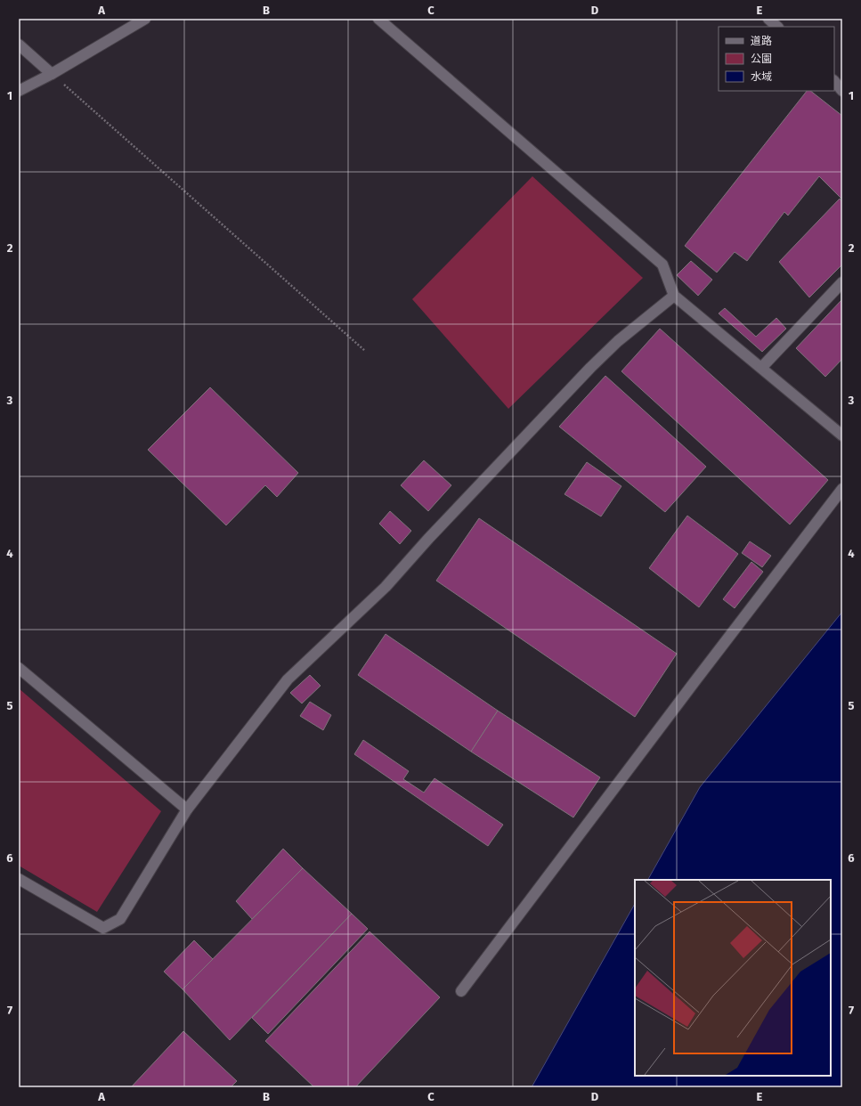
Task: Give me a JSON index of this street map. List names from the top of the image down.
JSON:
{
  "legend": ["道路", "公園", "水域"],
  "grid": {
    "columns": [
      "A",
      "B",
      "C",
      "D",
      "E"
    ],
    "rows": [
      "1",
      "2",
      "3",
      "4",
      "5",
      "6",
      "7"
    ]
  }
}
